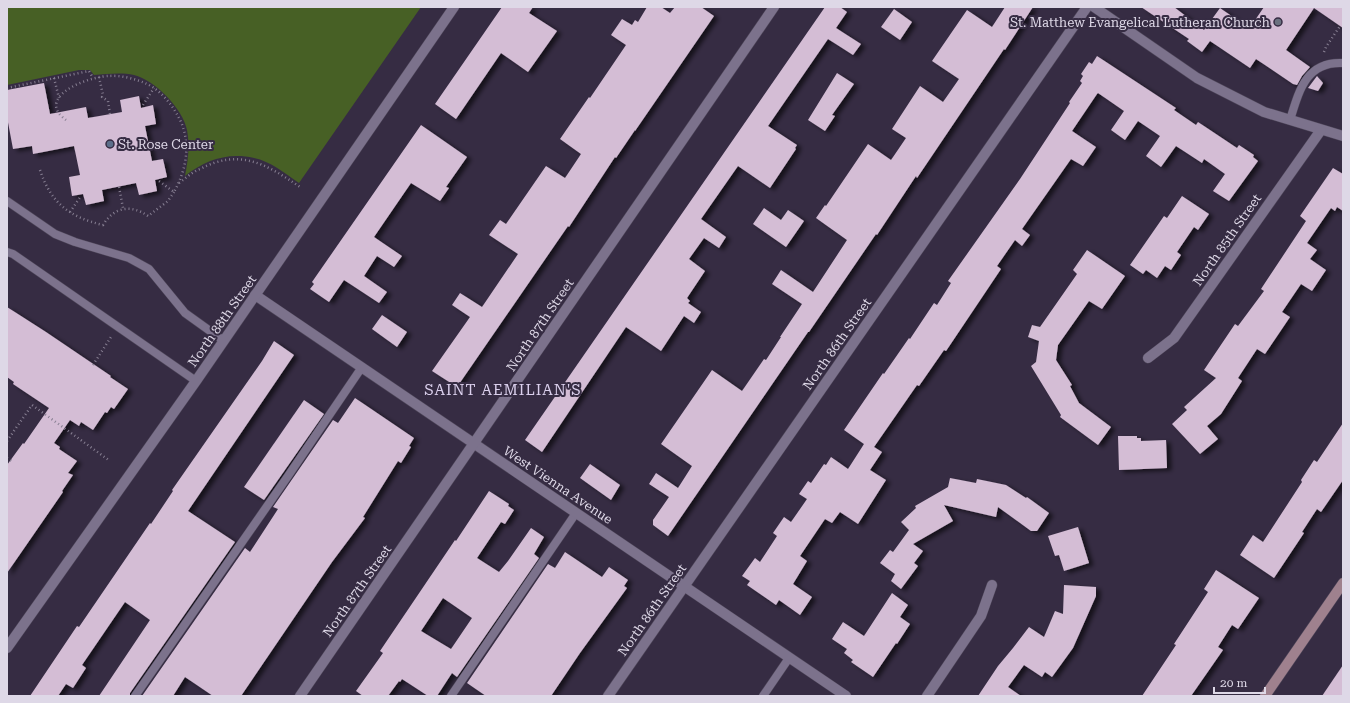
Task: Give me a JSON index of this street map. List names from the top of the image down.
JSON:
{
  "streets": {
    "street": [
      "North 85th Street",
      "North 88th Street",
      "North 87th Street",
      "North 86th Street",
      "West Vienna Avenue"
    ]
  },
  "crossings": [
    ["North 88th Street", "West Vienna Avenue"],
    ["North 87th Street", "West Vienna Avenue"],
    ["North 86th Street", "West Vienna Avenue"]
  ],
  "districts": ["SAINT AEMILIAN'S"],
  "places": ["St. Matthew Evangelical Lutheran Church", "St. Rose Center"],
  "scale_bar": "20 m"
}
